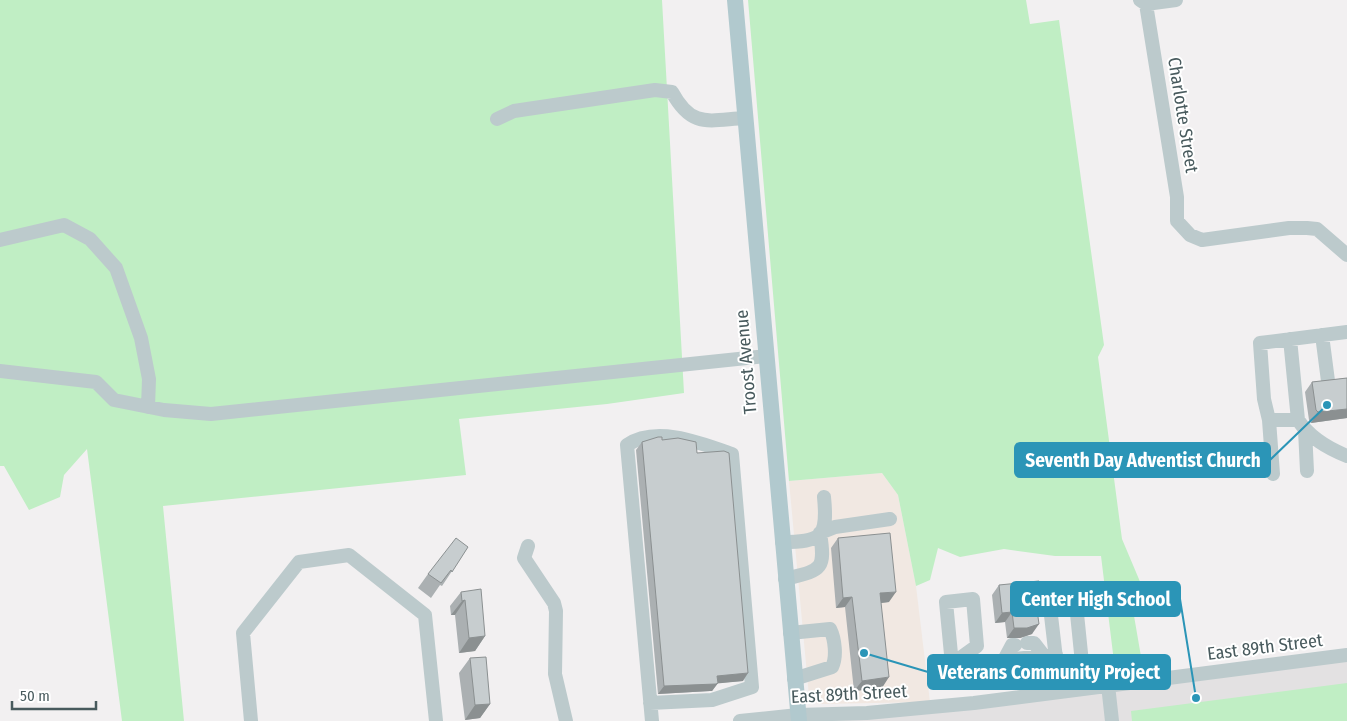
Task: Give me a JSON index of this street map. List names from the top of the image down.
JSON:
{
  "streets": {
    "main road": ["Troost Avenue"],
    "street": ["Charlotte Street", "East 89th Street"]
  },
  "crossings": [
    ["Troost Avenue", "East 89th Street"]
  ],
  "places": ["Seventh Day Adventist Church", "Veterans Community Project", "Center High School"],
  "scale_bar": "50 m"
}
